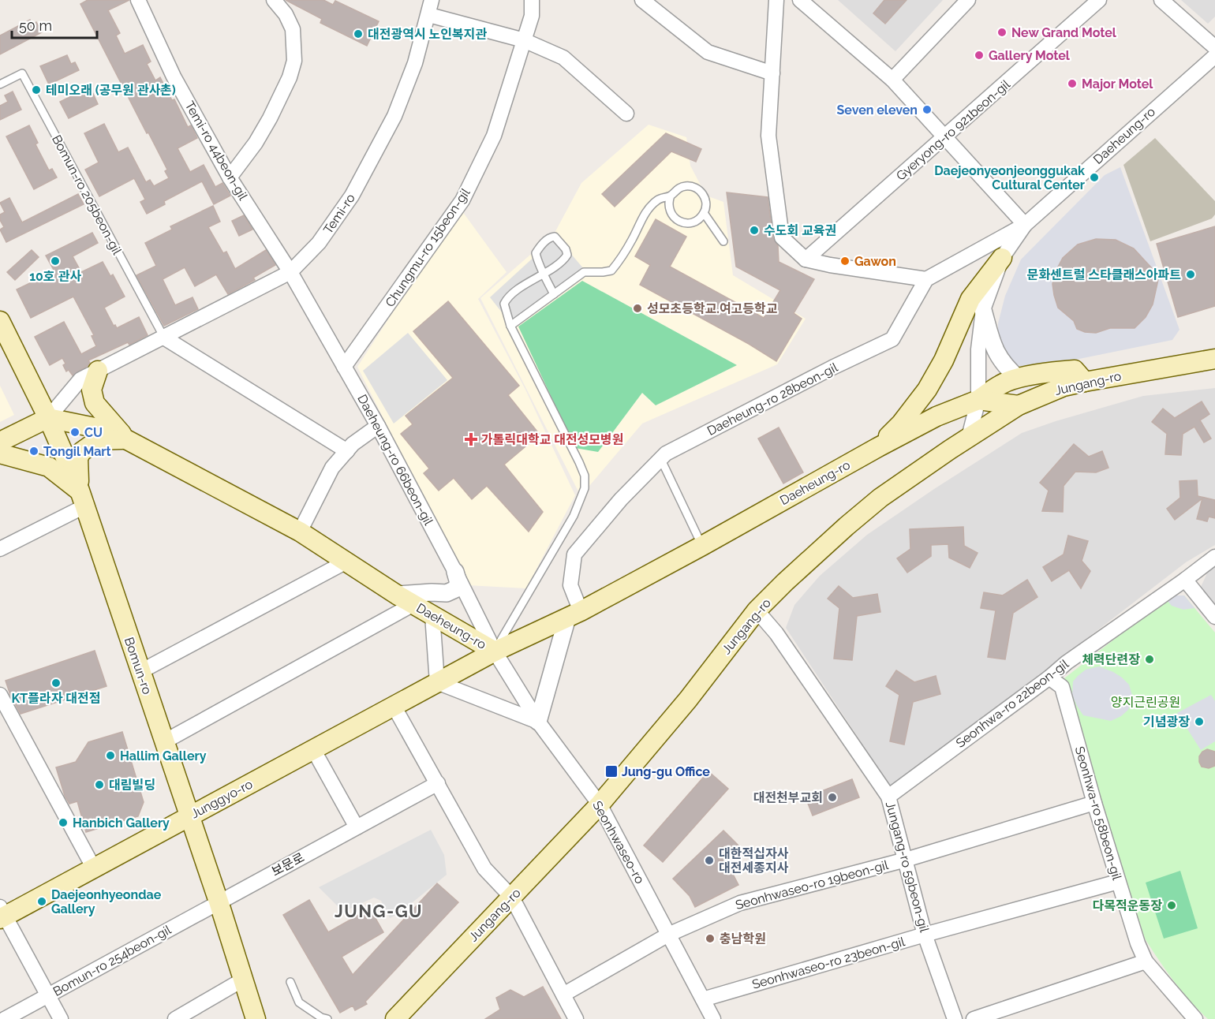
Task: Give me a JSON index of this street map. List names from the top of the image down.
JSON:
{
  "streets": {
    "main road": [
      "Daeheung-ro",
      "Jungang-ro",
      "Bomun-ro",
      "Junggyo-ro"
    ],
    "street": [
      "Gyeryong-ro 921beon-gil",
      "Temi-ro 44beon-gil",
      "Temi-ro",
      "Chungmu-ro 15beon-gil",
      "Daeheung-ro 28beon-gil",
      "Daeheung-ro 66beon-gil",
      "Seonhwa-ro 22beon-gil",
      "Seonhwa-ro 58beon-gil",
      "Seonhwaseo-ro",
      "보문로",
      "Jungang-ro 59beon-gil",
      "Seonhwaseo-ro 19beon-gil",
      "Bomun-ro 254beon-gil",
      "Seonhwaseo-ro 23beon-gil"
    ],
    "lane": ["Bomun-ro 205beon-gil"]
  },
  "crossings": [
    ["Daeheung-ro", "Temi-ro"],
    ["Daeheung-ro", "Jungang-ro"],
    ["Daeheung-ro", "Daeheung-ro 28beon-gil"],
    ["Daeheung-ro", "Daeheung-ro 66beon-gil"],
    ["Daeheung-ro", "Bomun-ro"],
    ["Daeheung-ro", "Junggyo-ro"],
    ["Daeheung-ro", "Seonhwaseo-ro"],
    ["Temi-ro 44beon-gil", "Temi-ro"],
    ["Temi-ro 44beon-gil", "Daeheung-ro 66beon-gil"],
    ["Bomun-ro 205beon-gil", "Temi-ro"],
    ["Temi-ro", "Daeheung-ro 66beon-gil"],
    ["Temi-ro", "Bomun-ro"],
    ["Chungmu-ro 15beon-gil", "Daeheung-ro 66beon-gil"],
    ["Jungang-ro", "Seonhwaseo-ro"],
    ["Jungang-ro", "Jungang-ro 59beon-gil"],
    ["Daeheung-ro 66beon-gil", "Junggyo-ro"],
    ["Daeheung-ro 66beon-gil", "Seonhwaseo-ro"],
    ["Bomun-ro", "Junggyo-ro"],
    ["Bomun-ro", "보문로"],
    ["Bomun-ro", "Bomun-ro 254beon-gil"],
    ["Seonhwa-ro 22beon-gil", "Seonhwa-ro 58beon-gil"],
    ["Seonhwa-ro 22beon-gil", "Jungang-ro 59beon-gil"],
    ["Junggyo-ro", "Seonhwaseo-ro"],
    ["Seonhwa-ro 58beon-gil", "Seonhwaseo-ro 19beon-gil"],
    ["Seonhwa-ro 58beon-gil", "Seonhwaseo-ro 23beon-gil"],
    ["Seonhwaseo-ro", "Seonhwaseo-ro 19beon-gil"],
    ["Seonhwaseo-ro", "Seonhwaseo-ro 23beon-gil"],
    ["보문로", "Bomun-ro 254beon-gil"],
    ["Jungang-ro 59beon-gil", "Seonhwaseo-ro 19beon-gil"],
    ["Jungang-ro 59beon-gil", "Seonhwaseo-ro 23beon-gil"]
  ],
  "districts": ["JUNG-GU"],
  "parks": ["양지근린공원"],
  "places": {
    "other": [
      "New Grand Motel",
      "대전광역시 노인복지관",
      "Gallery Motel",
      "Major Motel",
      "테미오래 (공무원 관사촌)",
      "Seven eleven",
      "Daejeonyeonjeonggukak Cultural Center",
      "수도회 교육권",
      "10호 관사",
      "Gawon",
      "문화센트럴 스타클래스아파트",
      "성모초등학교.여고등학교",
      "CU",
      "Tongil Mart",
      "체력단련장",
      "KT플라자 대전점",
      "기념광장",
      "Hallim Gallery",
      "대림빌딩",
      "대전천부교회",
      "Hanbich Gallery",
      "대한적십자사 대전세종지사",
      "Daejeonhyeondae Gallery",
      "다목적운동장",
      "충남학원"
    ],
    "health": ["가톨릭대학교 대전성모병원"],
    "transit": ["Jung-gu Office"]
  },
  "scale_bar": "50 m"
}
